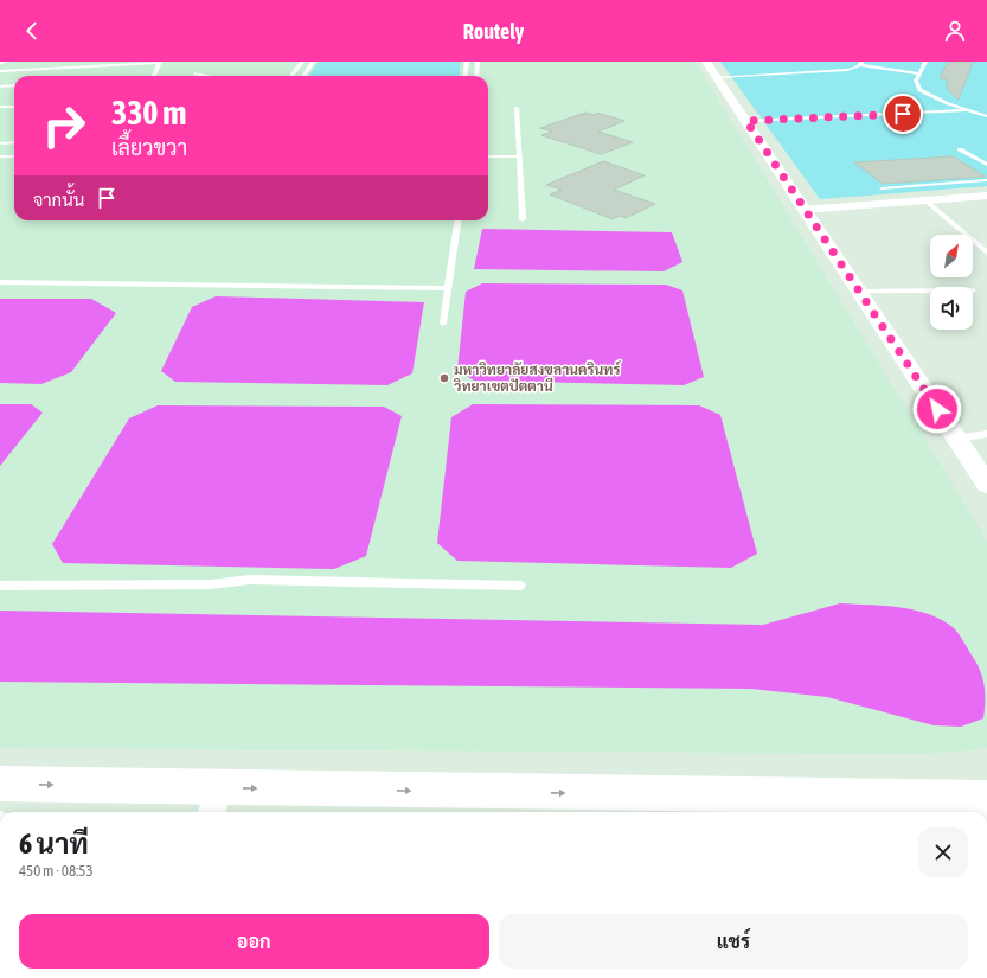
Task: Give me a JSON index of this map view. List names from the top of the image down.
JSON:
{
  "places": ["มหาวิทยาลัยสงขลานครินทร์ วิทยาเขตปัตตานี"],
  "north": "top right",
  "page": {
    "header": "Routely",
    "turn": ["330 m", "เลี้ยวขวา"],
    "then": "จากนั้น",
    "heading": ["6 นาที", "450 m · 08:53"],
    "buttons": ["ออก", "แชร์"]
  }
}
